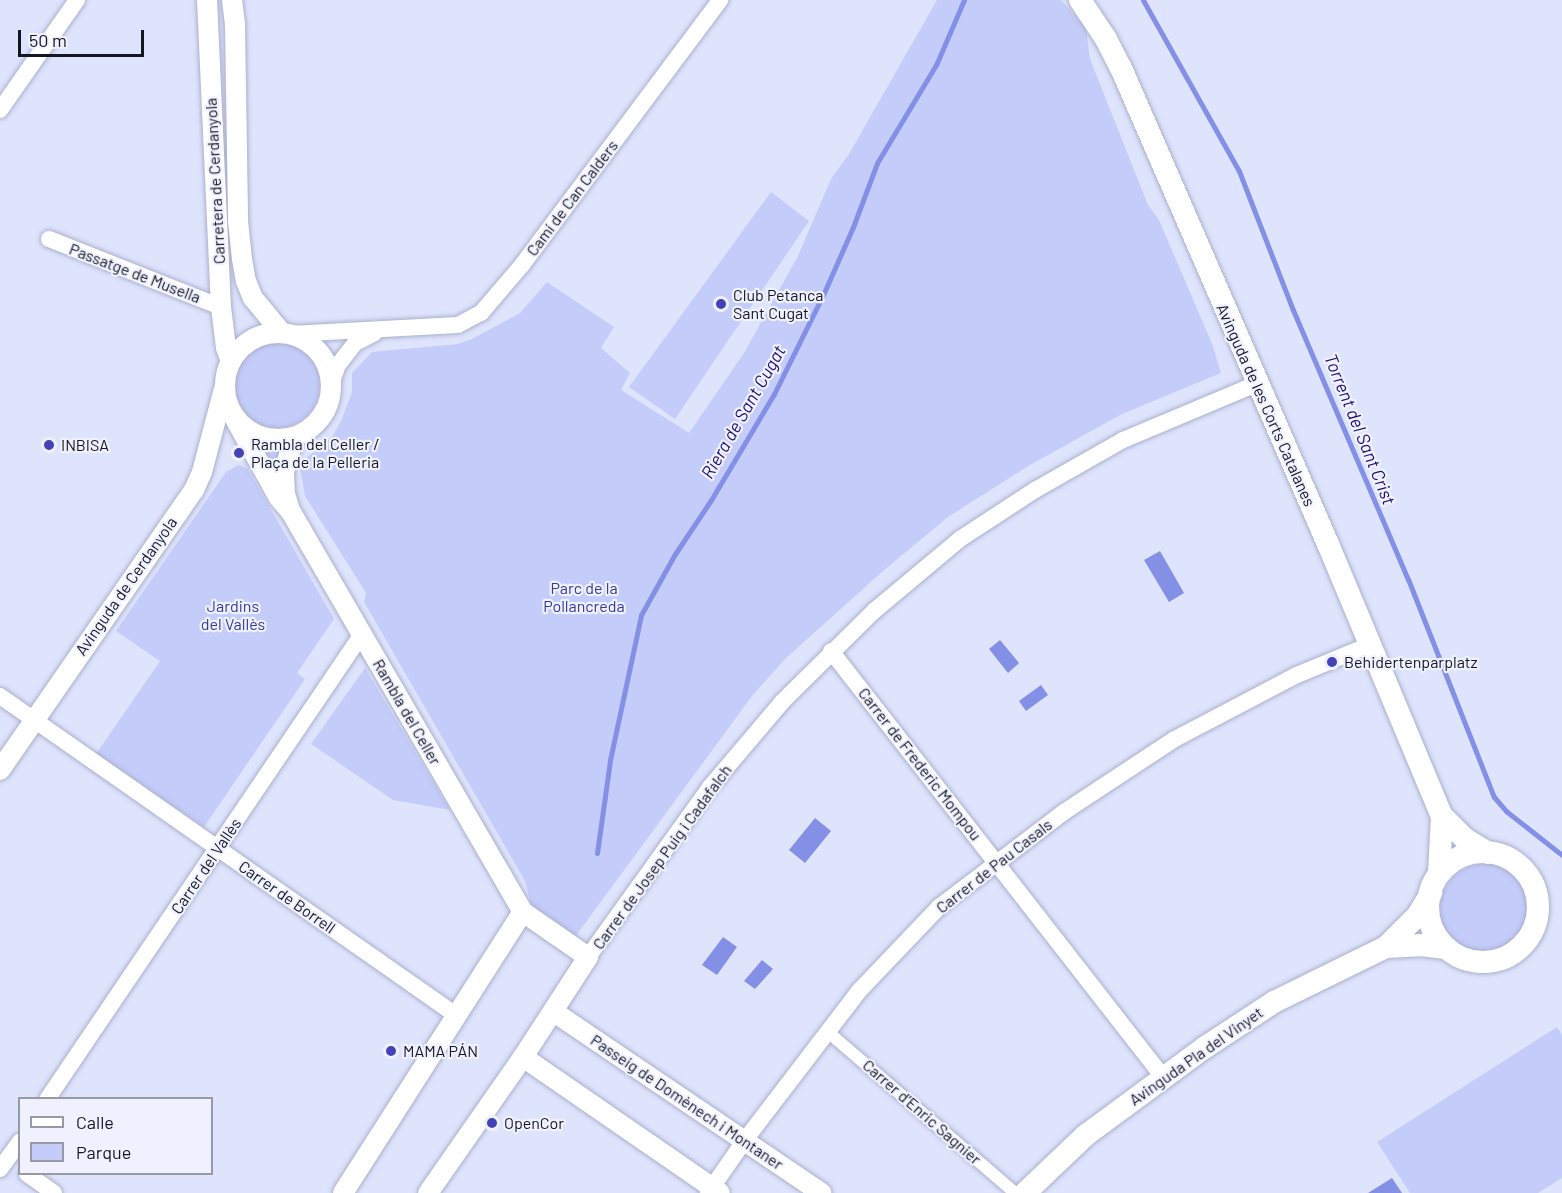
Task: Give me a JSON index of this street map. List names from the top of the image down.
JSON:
{
  "streets": {
    "main road": ["Avinguda de les Corts Catalanes", "Avinguda Pla del Vinyet"],
    "street": [
      "Carretera de Cerdanyola",
      "Camí de Can Calders",
      "Passatge de Musella",
      "Avinguda de Cerdanyola",
      "Rambla del Celler",
      "Carrer de Frederic Mompou",
      "Carrer de Josep Puig i Cadafalch",
      "Carrer del Vallès",
      "Carrer de Pau Casals",
      "Carrer de Borrell",
      "Passeig de Domènech i Montaner",
      "Carrer d'Enric Sagnier"
    ]
  },
  "crossings": [
    ["Carretera de Cerdanyola", "Camí de Can Calders"],
    ["Carretera de Cerdanyola", "Passatge de Musella"],
    ["Carretera de Cerdanyola", "Avinguda de Cerdanyola"],
    ["Carretera de Cerdanyola", "Rambla del Celler"],
    ["Camí de Can Calders", "Avinguda de Cerdanyola"],
    ["Camí de Can Calders", "Rambla del Celler"],
    ["Avinguda de les Corts Catalanes", "Carrer de Josep Puig i Cadafalch"],
    ["Avinguda de les Corts Catalanes", "Carrer de Pau Casals"],
    ["Avinguda de les Corts Catalanes", "Avinguda Pla del Vinyet"],
    ["Avinguda de Cerdanyola", "Rambla del Celler"],
    ["Avinguda de Cerdanyola", "Carrer de Borrell"],
    ["Rambla del Celler", "Carrer de Josep Puig i Cadafalch"],
    ["Rambla del Celler", "Carrer del Vallès"],
    ["Carrer de Frederic Mompou", "Carrer de Josep Puig i Cadafalch"],
    ["Carrer de Frederic Mompou", "Carrer de Pau Casals"],
    ["Carrer de Frederic Mompou", "Avinguda Pla del Vinyet"],
    ["Carrer del Vallès", "Carrer de Borrell"],
    ["Carrer de Pau Casals", "Passeig de Domènech i Montaner"],
    ["Carrer de Pau Casals", "Carrer d'Enric Sagnier"]
  ],
  "water": ["Riera de Sant Cugat", "Torrent del Sant Crist"],
  "parks": ["Parc de la Pollancreda", "Jardins del Vallès"],
  "places": [
    "Club Petanca Sant Cugat",
    "INBISA",
    "Rambla del Celler / Plaça de la Pelleria",
    "Behidertenparplatz",
    "MAMA PÁN",
    "OpenCor"
  ],
  "legend": ["Calle", "Parque"],
  "scale_bar": "50 m"
}
